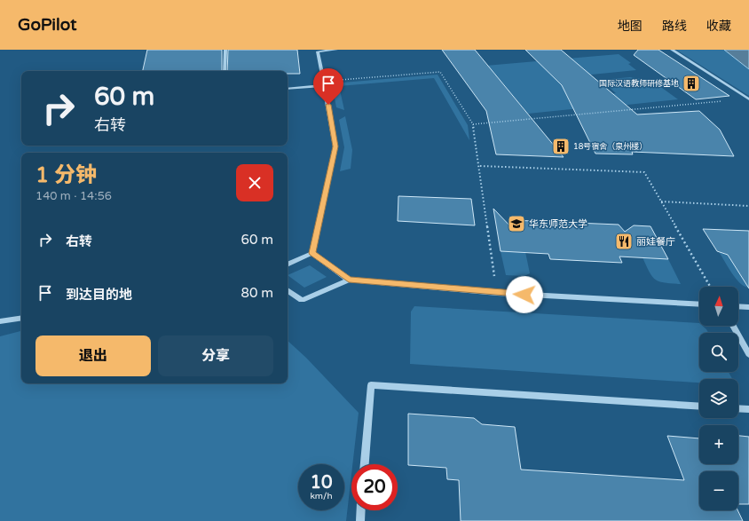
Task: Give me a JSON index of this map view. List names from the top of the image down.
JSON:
{
  "places": {
    "building": ["国际汉语教师研修基地", "18号宿舍（泉州楼）"],
    "school or university": ["华东师范大学"],
    "restaurant": ["丽娃餐庁"]
  },
  "north": "top",
  "page": {
    "header": "GoPilot",
    "nav": ["地图", "路线", "收藏"],
    "turn": ["60 m", "右转"],
    "heading": ["1 分钟", "140 m · 14:56"],
    "list": [
      {
        "name": "右转",
        "value": "60 m"
      },
      {
        "name": "到达目的地",
        "value": "80 m"
      }
    ],
    "map_buttons": ["+", "−"],
    "buttons": ["退出", "分享"],
    "speed": "10 km/h",
    "limit": "20"
  }
}
